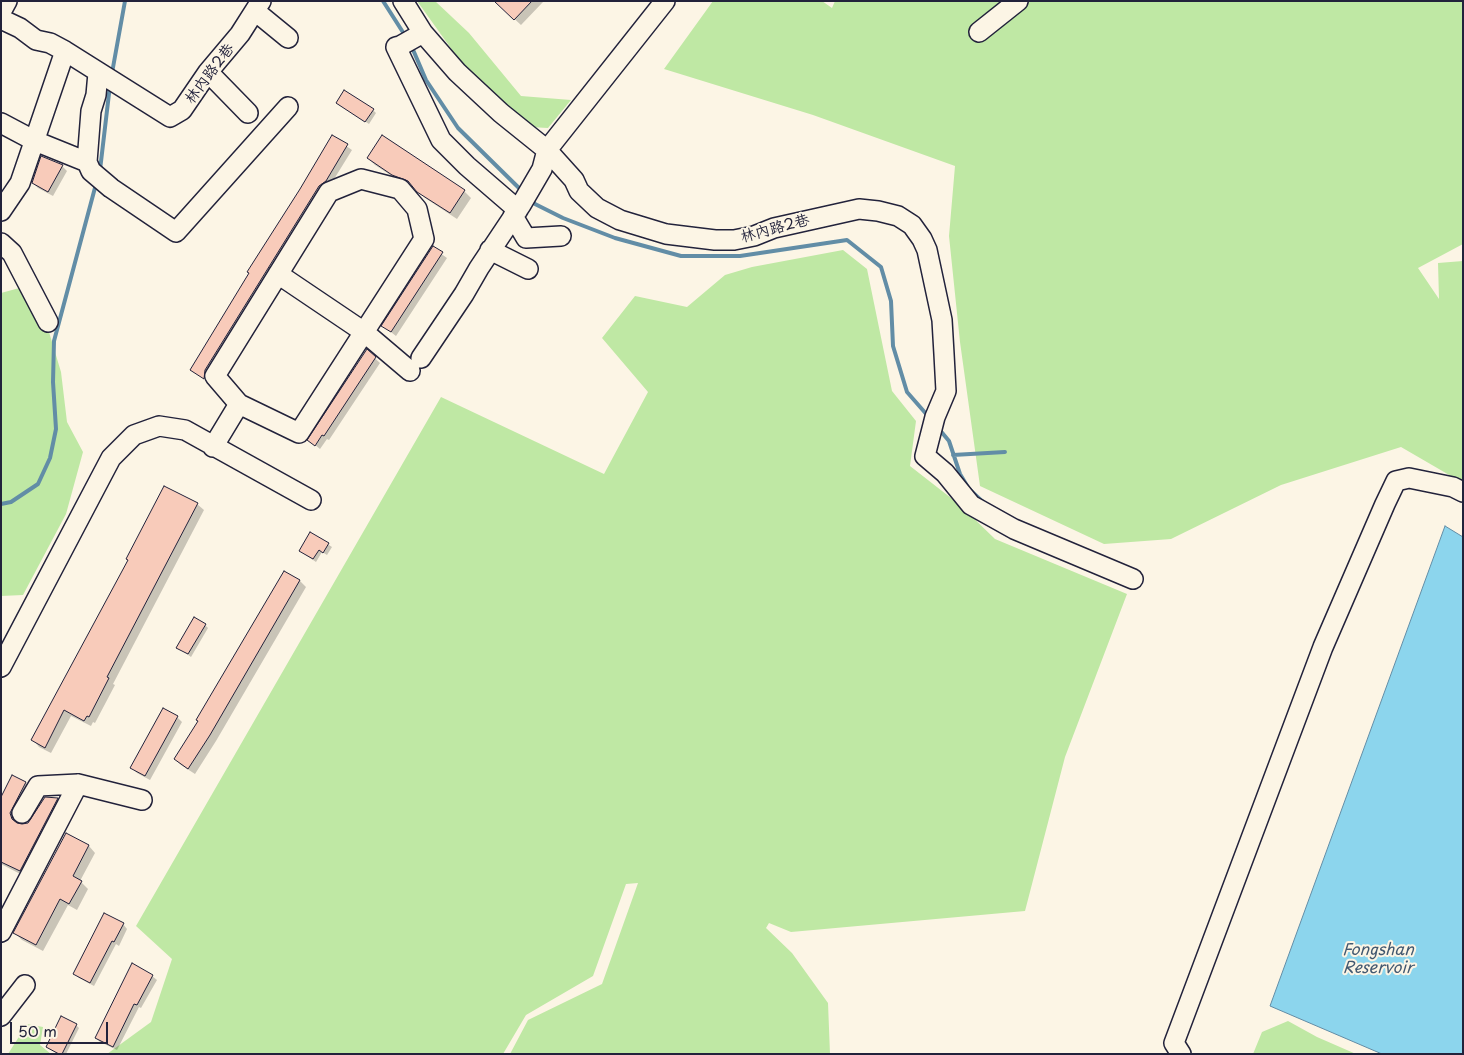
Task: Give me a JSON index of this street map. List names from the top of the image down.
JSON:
{
  "streets": {
    "street": ["林內路2巷"]
  },
  "water": ["Fongshan Reservoir"],
  "scale_bar": "50 m"
}
